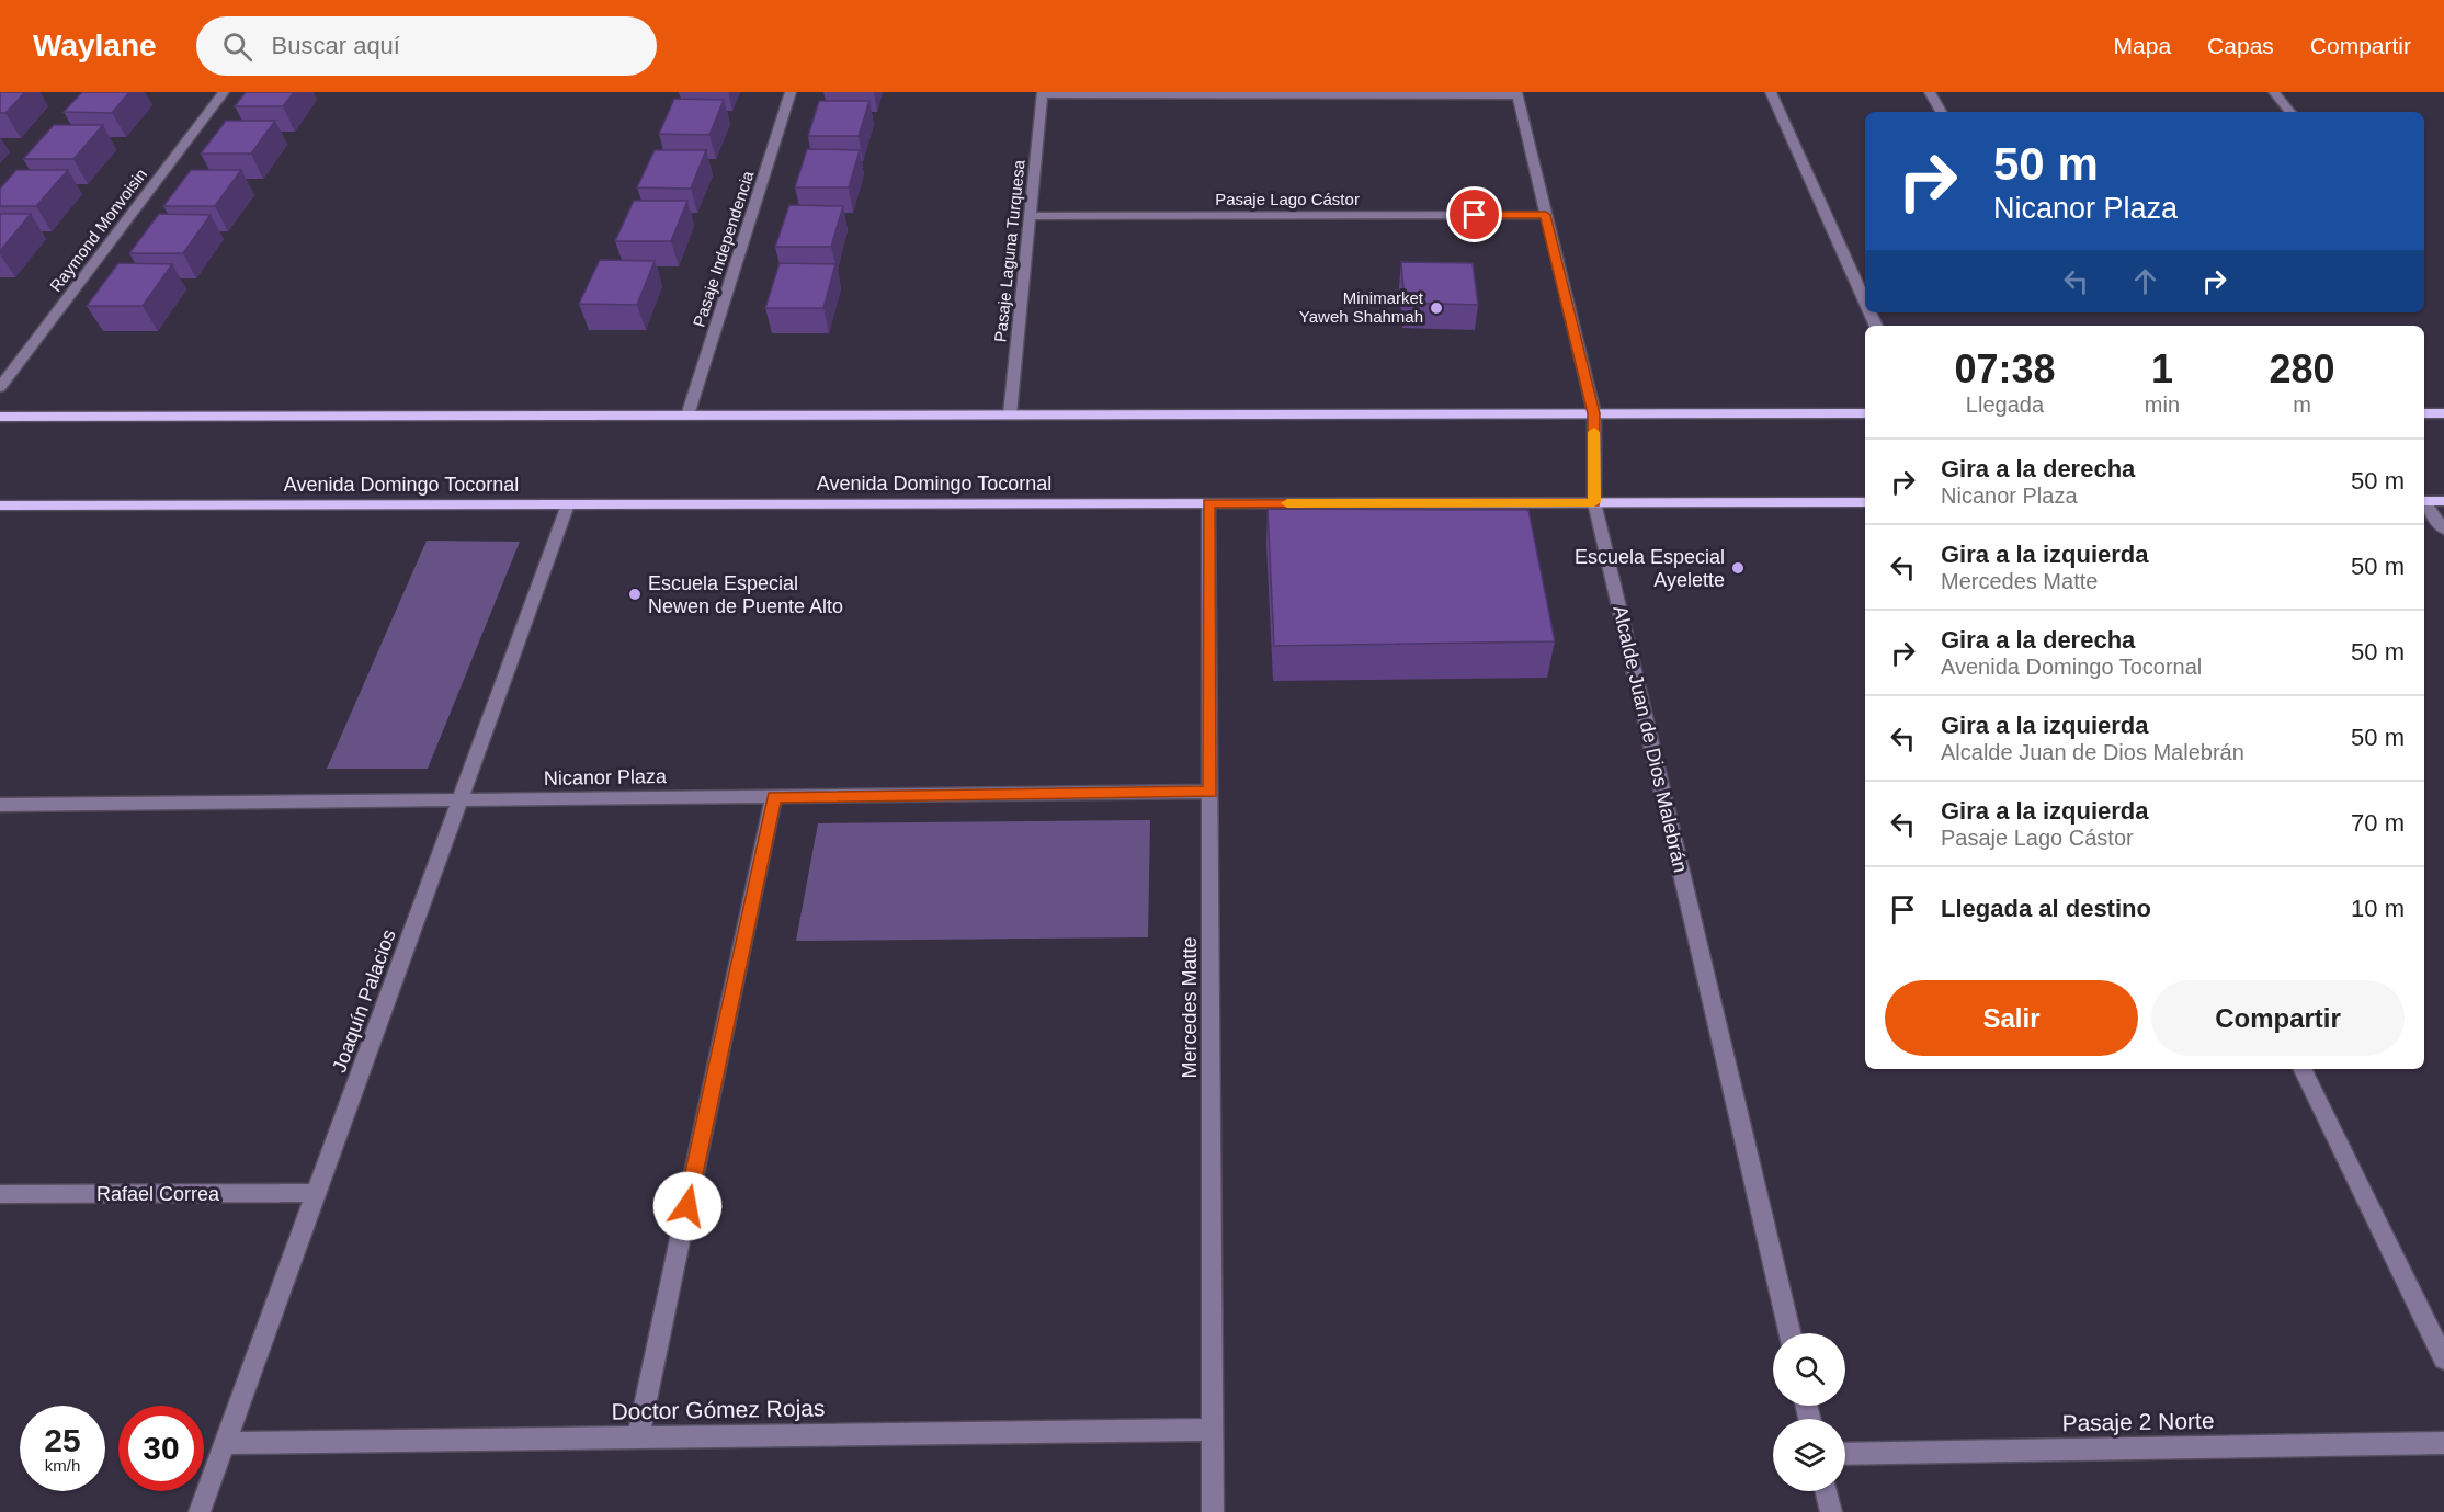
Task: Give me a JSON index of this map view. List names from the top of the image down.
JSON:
{
  "streets": {
    "main road": ["Avenida Domingo Tocornal"],
    "street": [
      "Pasaje Lago Cástor",
      "Raymond Monvoisin",
      "Pasaje Independencia",
      "Pasaje Laguna Turquesa",
      "Alcalde Juan de Dios Malebrán",
      "Nicanor Plaza",
      "Joaquín Palacios",
      "Mercedes Matte",
      "Rafael Correa",
      "Doctor Gómez Rojas",
      "Pasaje 2 Norte"
    ]
  },
  "crossings": [
    ["Pasaje Lago Cástor", "Pasaje Laguna Turquesa"],
    ["Pasaje Lago Cástor", "Alcalde Juan de Dios Malebrán"],
    ["Avenida Domingo Tocornal", "Alcalde Juan de Dios Malebrán"],
    ["Avenida Domingo Tocornal", "Joaquín Palacios"],
    ["Avenida Domingo Tocornal", "Mercedes Matte"],
    ["Nicanor Plaza", "Joaquín Palacios"],
    ["Nicanor Plaza", "Mercedes Matte"],
    ["Joaquín Palacios", "Rafael Correa"],
    ["Joaquín Palacios", "Doctor Gómez Rojas"],
    ["Mercedes Matte", "Doctor Gómez Rojas"]
  ],
  "places": ["Minimarket Yaweh Shahmah", "Escuela Especial Ayelette", "Escuela Especial Newen de Puente Alto"],
  "page": {
    "header": "Waylane",
    "search": "Buscar aquí",
    "nav": ["Mapa", "Capas", "Compartir"],
    "turn": ["50 m", "Nicanor Plaza"],
    "eta": [
      "07:38",
      "Llegada",
      "1",
      "min",
      "280",
      "m"
    ],
    "list": [
      {
        "name": "Gira a la derecha",
        "note": "Nicanor Plaza",
        "value": "50 m"
      },
      {
        "name": "Gira a la izquierda",
        "note": "Mercedes Matte",
        "value": "50 m"
      },
      {
        "name": "Gira a la derecha",
        "note": "Avenida Domingo Tocornal",
        "value": "50 m"
      },
      {
        "name": "Gira a la izquierda",
        "note": "Alcalde Juan de Dios Malebrán",
        "value": "50 m"
      },
      {
        "name": "Gira a la izquierda",
        "note": "Pasaje Lago Cástor",
        "value": "70 m"
      },
      {
        "name": "Llegada al destino",
        "value": "10 m"
      }
    ],
    "buttons": ["Salir", "Compartir"],
    "speed": "25 km/h",
    "limit": "30"
  }
}
